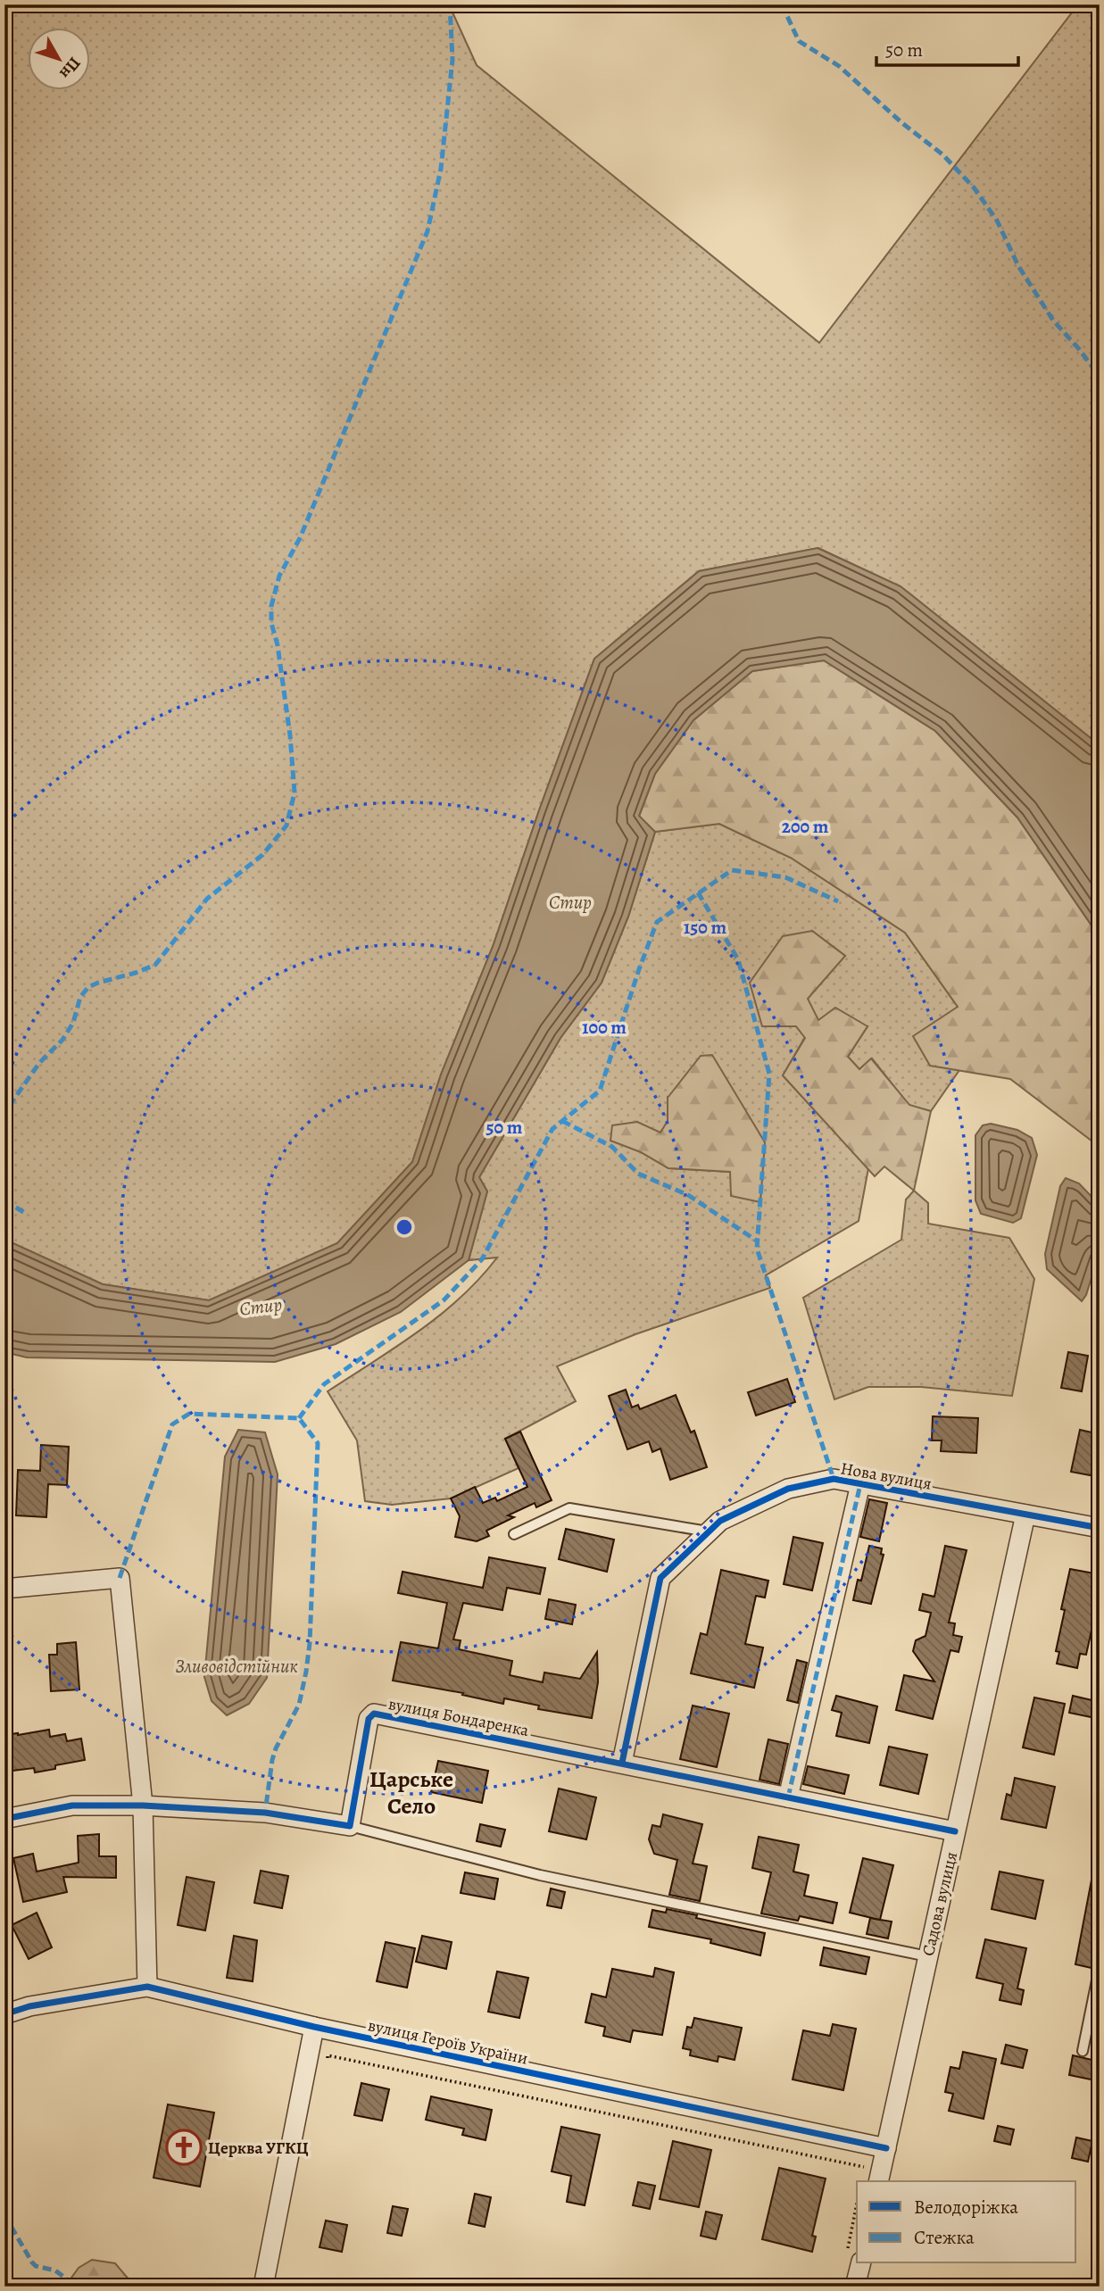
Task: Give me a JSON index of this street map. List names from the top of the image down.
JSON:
{
  "streets": {
    "street": [
      "Нова вулиця",
      "вулиця Бондаренка",
      "Садова вулиця",
      "вулиця Героїв України"
    ]
  },
  "crossings": [
    ["Нова вулиця", "вулиця Бондаренка"],
    ["Нова вулиця", "Садова вулиця"],
    ["вулиця Бондаренка", "Садова вулиця"],
    ["Садова вулиця", "вулиця Героїв України"]
  ],
  "districts": ["Царське Село"],
  "water": ["Стир", "Зливовідстійник"],
  "places": {
    "church": ["Церква УГКЦ"]
  },
  "legend": ["Велодоріжка", "Стежка"],
  "scale_bar": "50 m",
  "north": "bottom right",
  "rings": [
    "200 m",
    "150 m",
    "100 m",
    "50 m"
  ]
}
